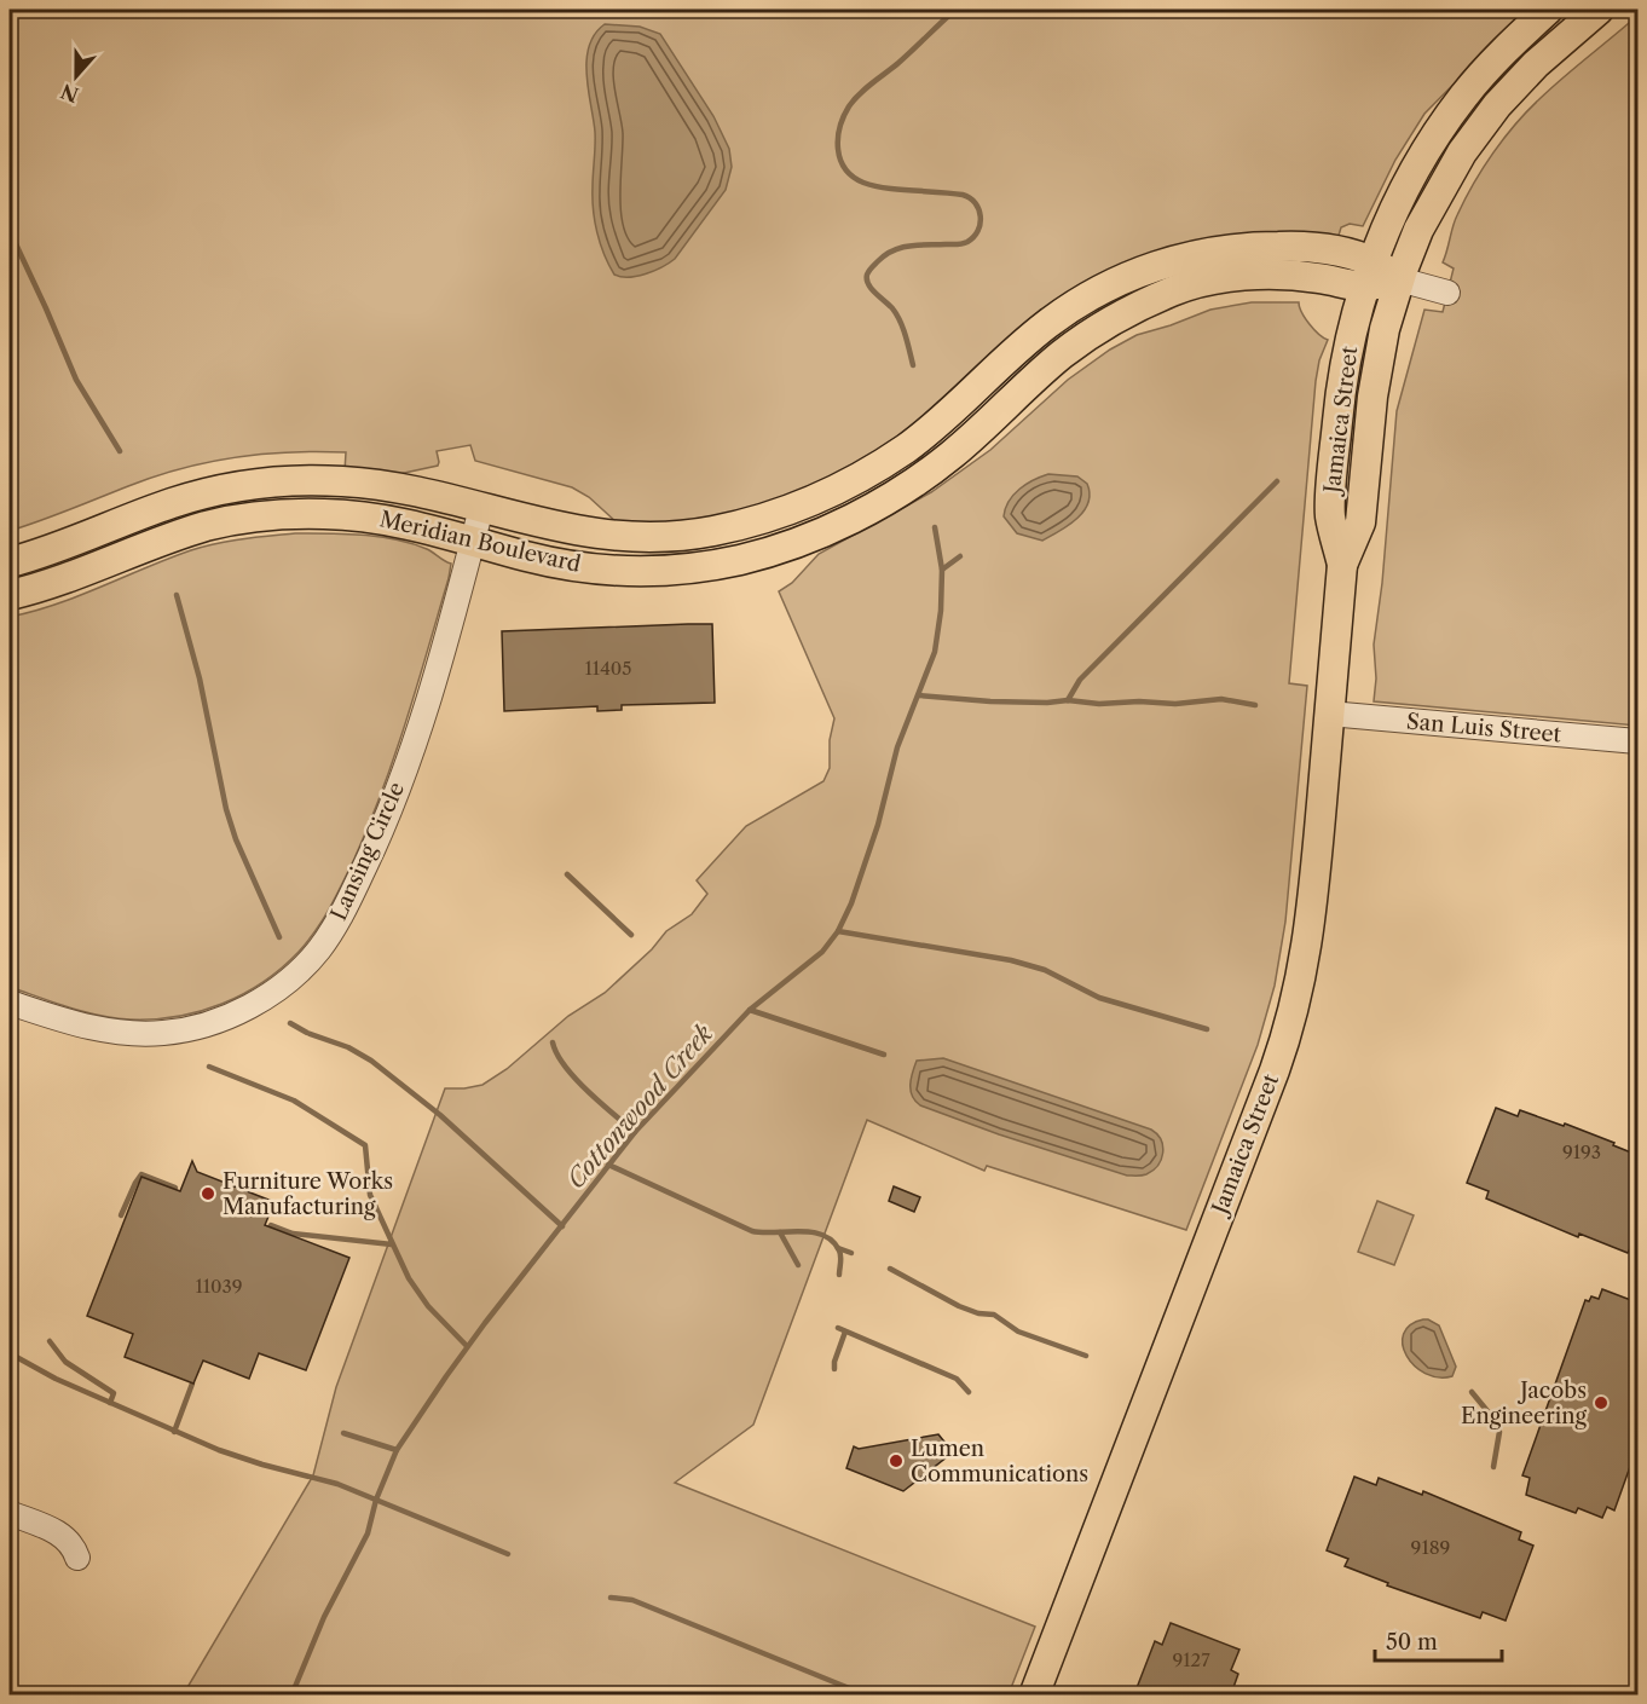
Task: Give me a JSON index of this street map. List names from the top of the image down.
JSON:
{
  "streets": {
    "main road": ["Jamaica Street", "Meridian Boulevard"],
    "street": ["San Luis Street", "Lansing Circle"]
  },
  "crossings": [
    ["Jamaica Street", "Meridian Boulevard"],
    ["Jamaica Street", "San Luis Street"],
    ["Meridian Boulevard", "Lansing Circle"]
  ],
  "water": ["Cottonwood Creek"],
  "places": ["Furniture Works Manufacturing", "Jacobs Engineering", "Lumen Communications"],
  "house_numbers": [
    "11405",
    "9193",
    "11039",
    "9189",
    "9127"
  ],
  "scale_bar": "50 m",
  "north": "bottom"
}
